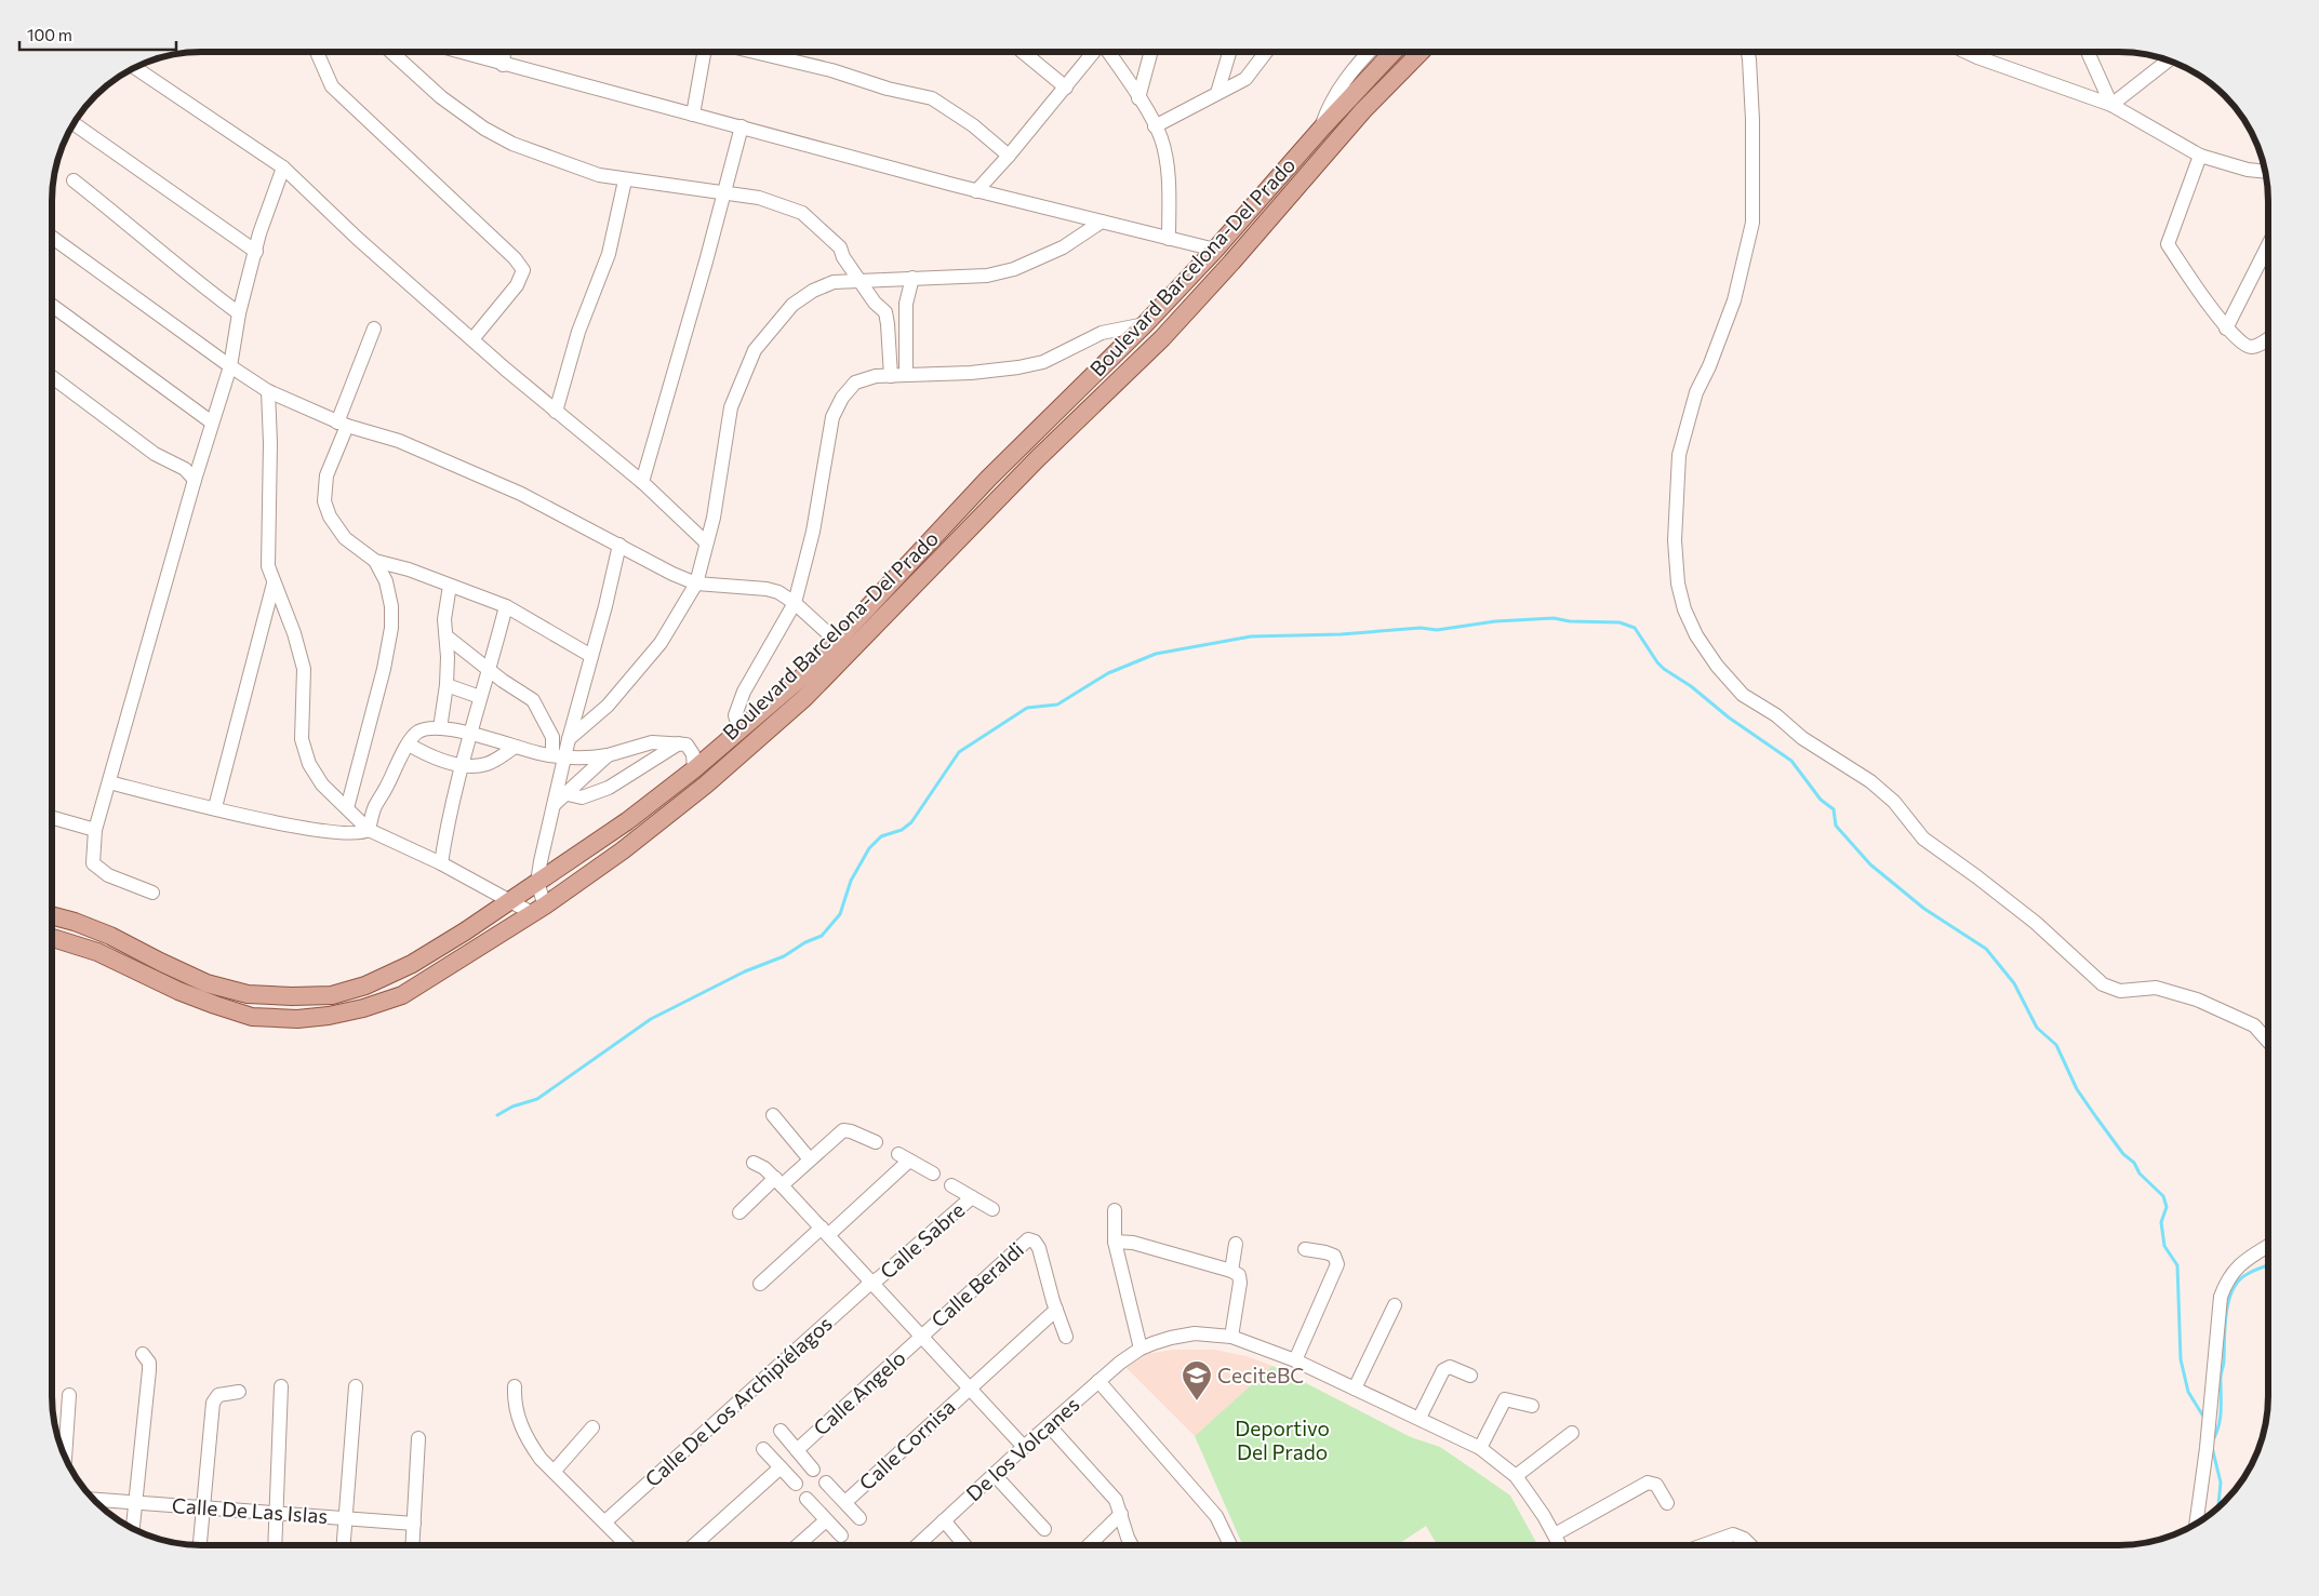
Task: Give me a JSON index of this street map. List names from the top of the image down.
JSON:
{
  "streets": {
    "main road": ["Boulevard Barcelona-Del Prado"],
    "street": [
      "Calle Sabre",
      "Calle Beraldi",
      "Calle Angelo",
      "Calle De Los Archipiélagos",
      "Calle Cornisa",
      "De los Volcanes",
      "Calle De Las Islas"
    ]
  },
  "crossings": [
    ["Calle Sabre", "Calle De Los Archipiélagos"],
    ["Calle Beraldi", "Calle Angelo"],
    ["Calle Beraldi", "Calle Cornisa"]
  ],
  "parks": ["Deportivo Del Prado"],
  "places": {
    "school or university": ["CeciteBC"]
  },
  "scale_bar": "100 m"
}
